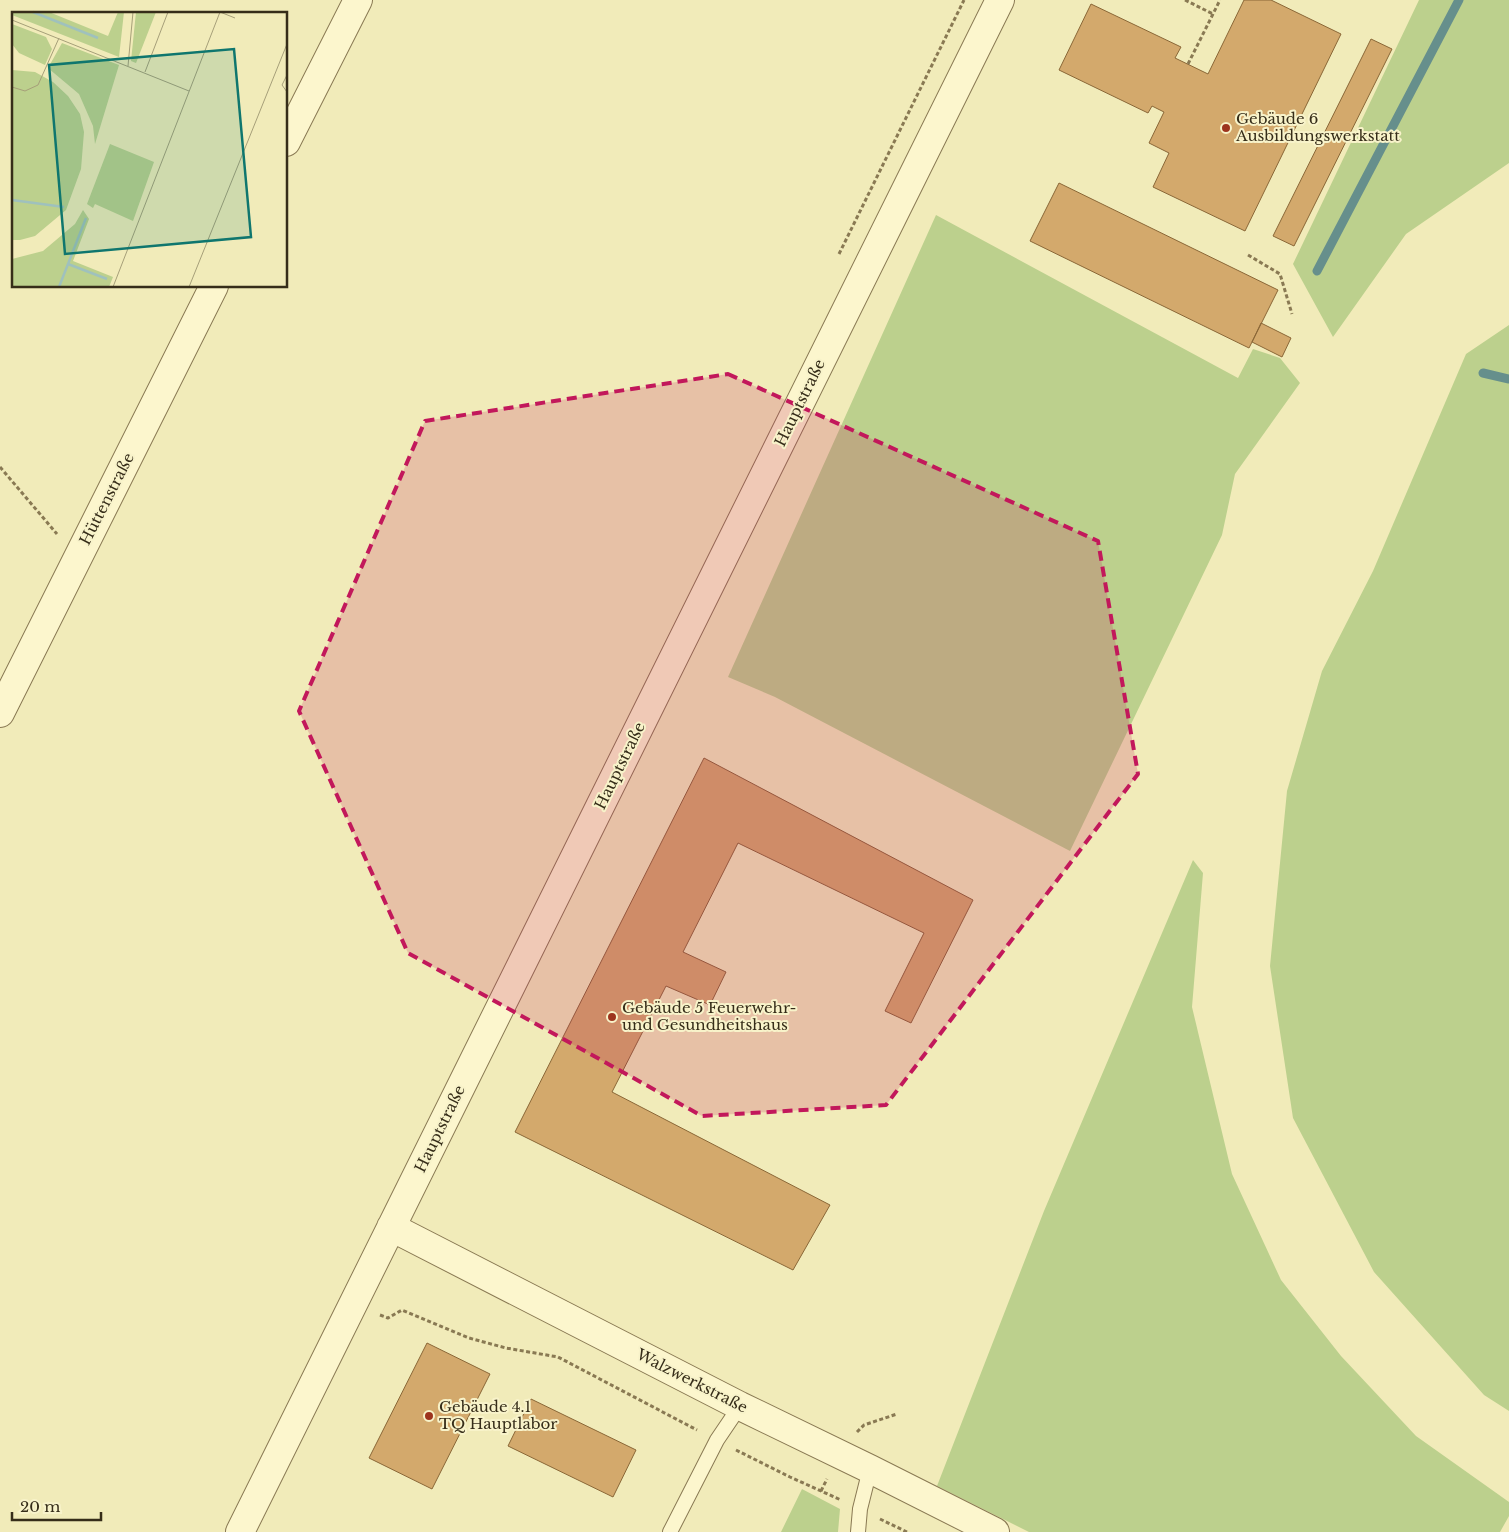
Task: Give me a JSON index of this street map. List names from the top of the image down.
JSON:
{
  "streets": {
    "street": ["Hauptstraße", "Hüttenstraße", "Walzwerkstraße"]
  },
  "crossings": [
    ["Hauptstraße", "Walzwerkstraße"]
  ],
  "places": ["Gebäude 6 Ausbildungswerkstatt", "Gebäude 5 Feuerwehr- und Gesundheitshaus", "Gebäude 4.1 TQ Hauptlabor"],
  "scale_bar": "20 m"
}
